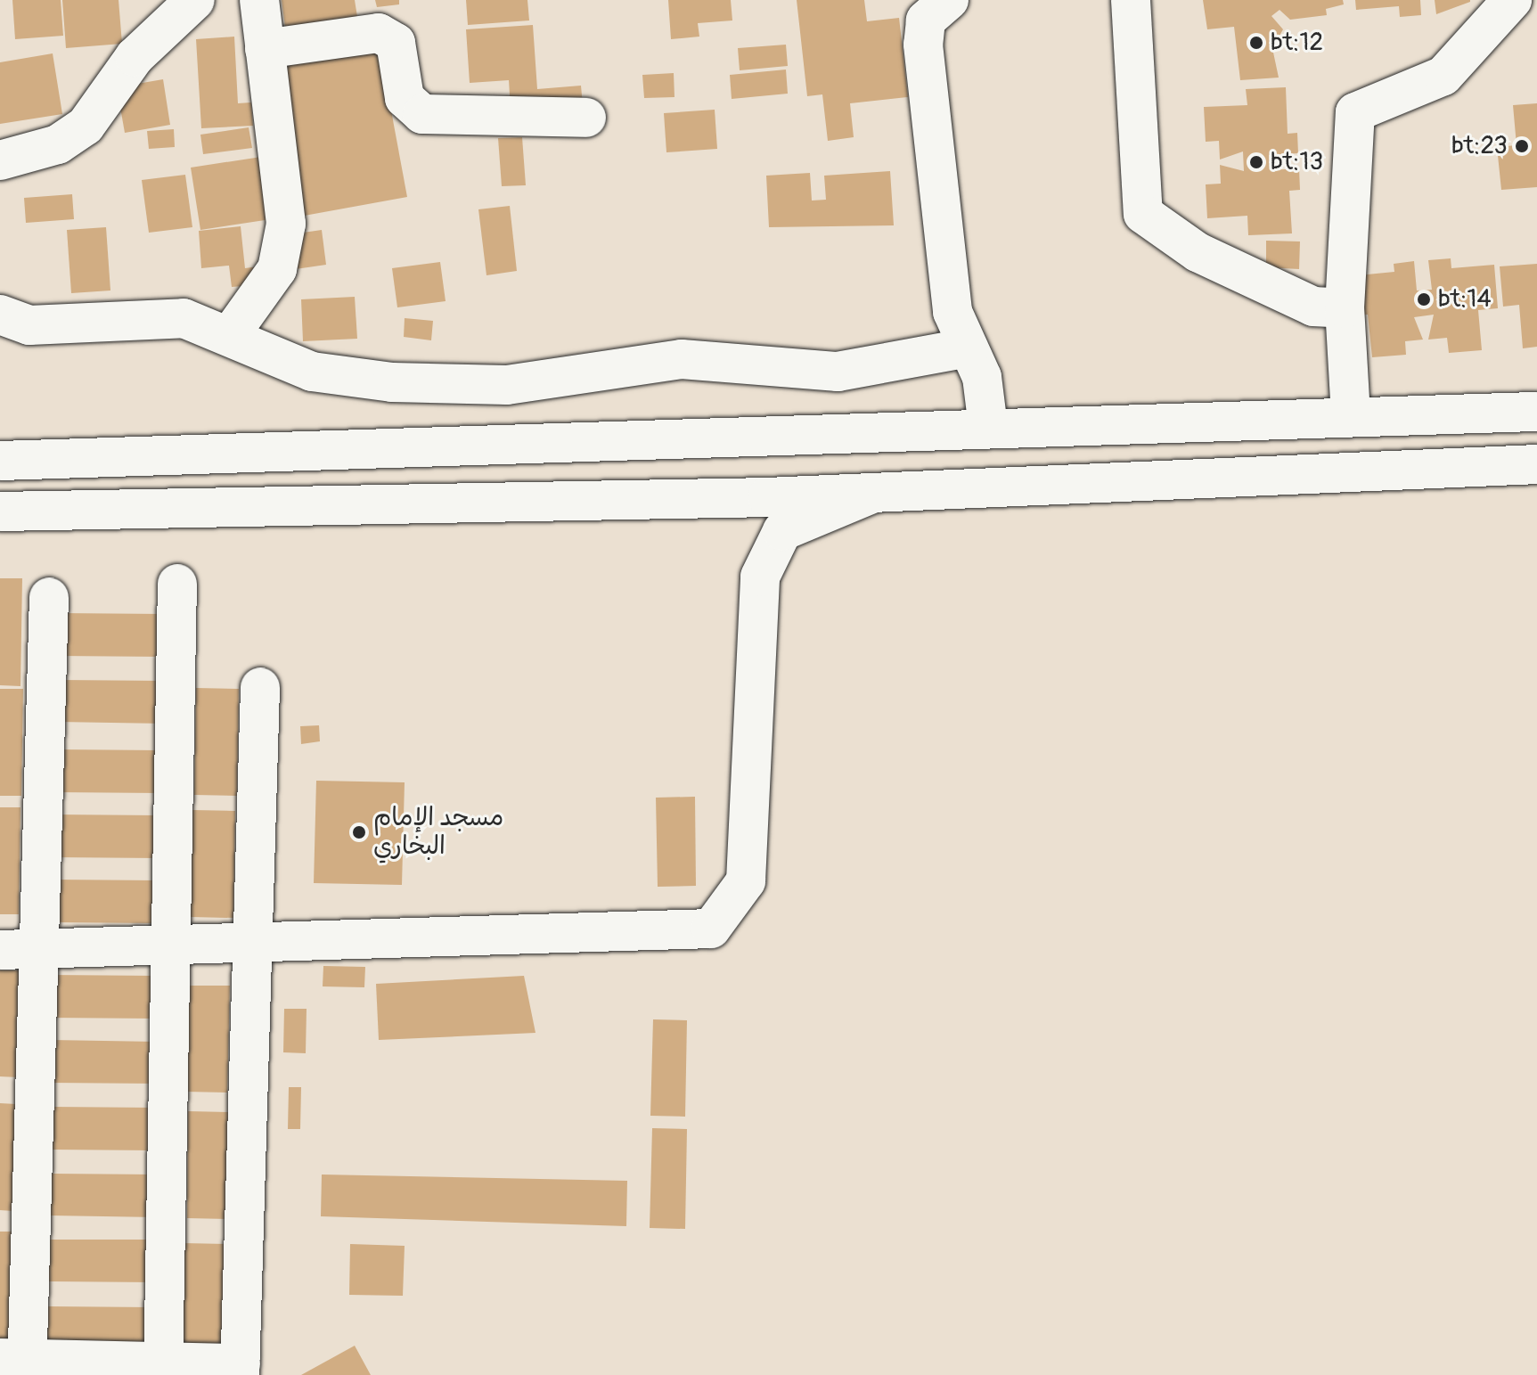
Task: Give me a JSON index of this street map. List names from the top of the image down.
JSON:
{
  "places": [
    "bt:12",
    "bt:23",
    "bt:13",
    "bt:14",
    "مسجد الإمام البخاري"
  ]
}
